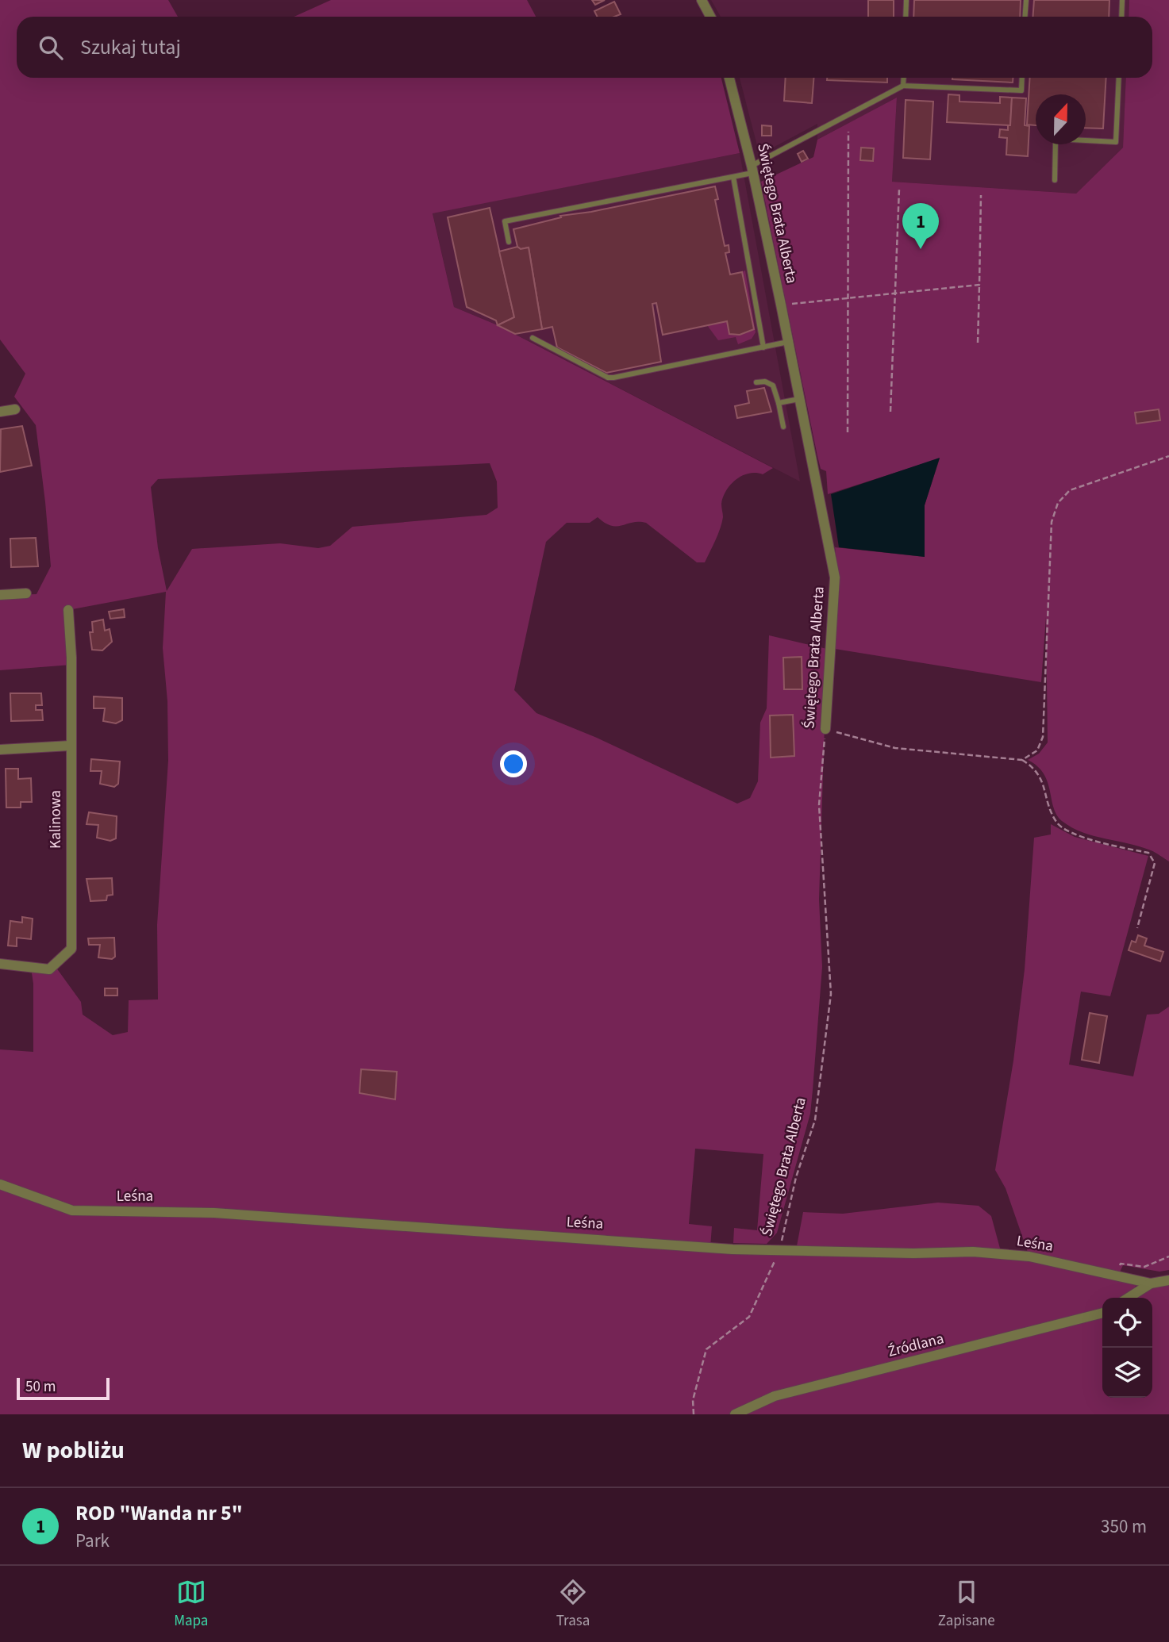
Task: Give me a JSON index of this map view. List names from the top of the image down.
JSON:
{
  "streets": {
    "street": [
      "Świętego Brata Alberta",
      "Kalinowa",
      "Leśna",
      "Źródlana"
    ]
  },
  "crossings": [
    ["Świętego Brata Alberta", "Leśna"]
  ],
  "scale_bar": "50 m",
  "north": "top",
  "page": {
    "search": "Szukaj tutaj",
    "pins": "1",
    "scale": "50 m",
    "heading": "W pobliżu",
    "list": [
      {
        "mark": "1",
        "name": "ROD \"Wanda nr 5\"",
        "note": "Park",
        "value": "350 m"
      }
    ],
    "nav": ["Mapa", "Trasa", "Zapisane"]
  }
}
